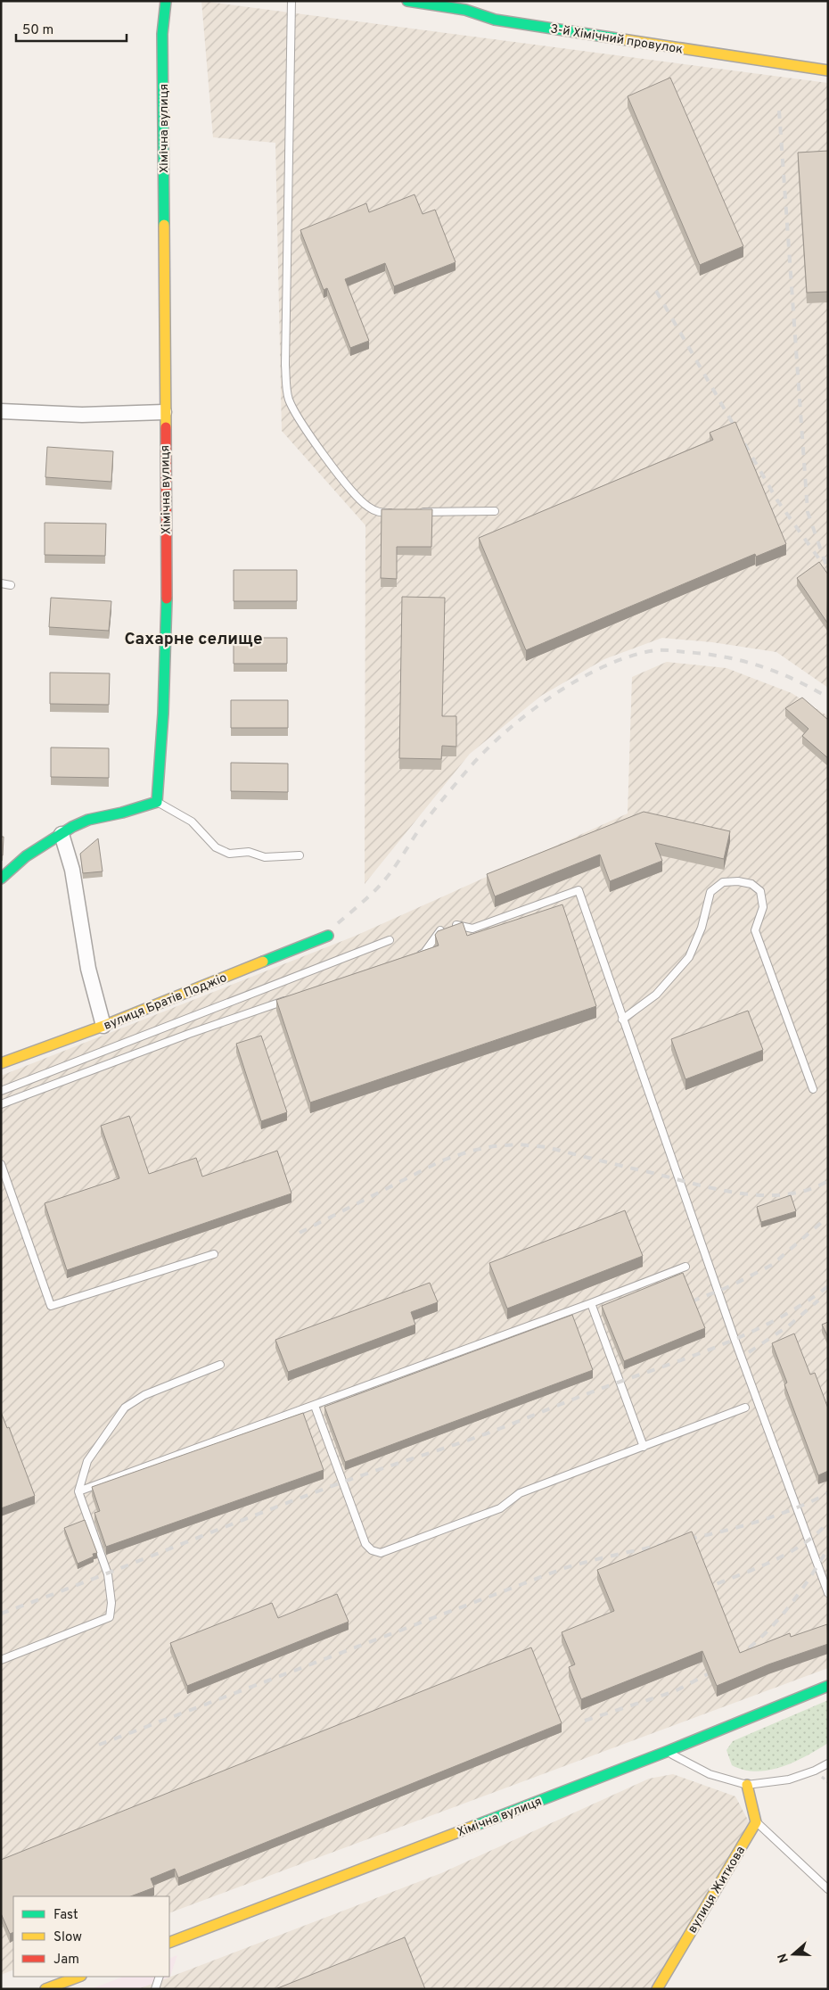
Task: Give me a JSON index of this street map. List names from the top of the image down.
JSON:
{
  "streets": {
    "street": [
      "3-й Хімічний провулок",
      "Хімічна вулиця",
      "вулиця Братів Поджіо",
      "вулиця Житкова"
    ]
  },
  "districts": ["Сахарне селище"],
  "legend": ["Fast", "Slow", "Jam"],
  "scale_bar": "50 m",
  "north": "left"
}
